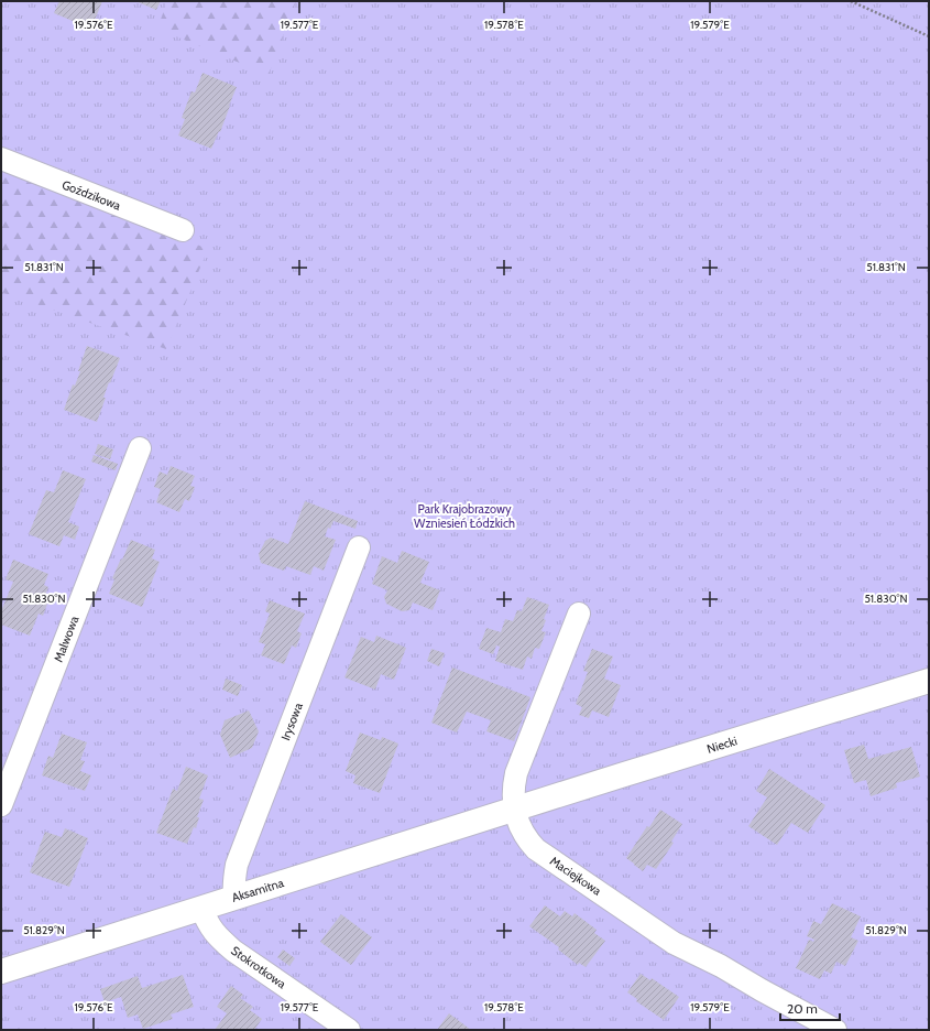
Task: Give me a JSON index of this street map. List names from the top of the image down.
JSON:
{
  "streets": {
    "street": [
      "Goździkowa",
      "Malwowa",
      "Irysowa",
      "Niecki",
      "Maciejkowa",
      "Aksamitna",
      "Stokrotkowa"
    ]
  },
  "crossings": [
    ["Irysowa", "Aksamitna"],
    ["Niecki", "Maciejkowa"],
    ["Niecki", "Aksamitna"],
    ["Maciejkowa", "Aksamitna"],
    ["Aksamitna", "Stokrotkowa"]
  ],
  "parks": ["Park Krajobrazowy Wzniesień Łódzkich"],
  "scale_bar": "20 m",
  "coordinates": [
    "19.576°E",
    "19.577°E",
    "19.578°E",
    "19.579°E",
    "51.831°N",
    "51.830°N",
    "51.829°N"
  ]
}
